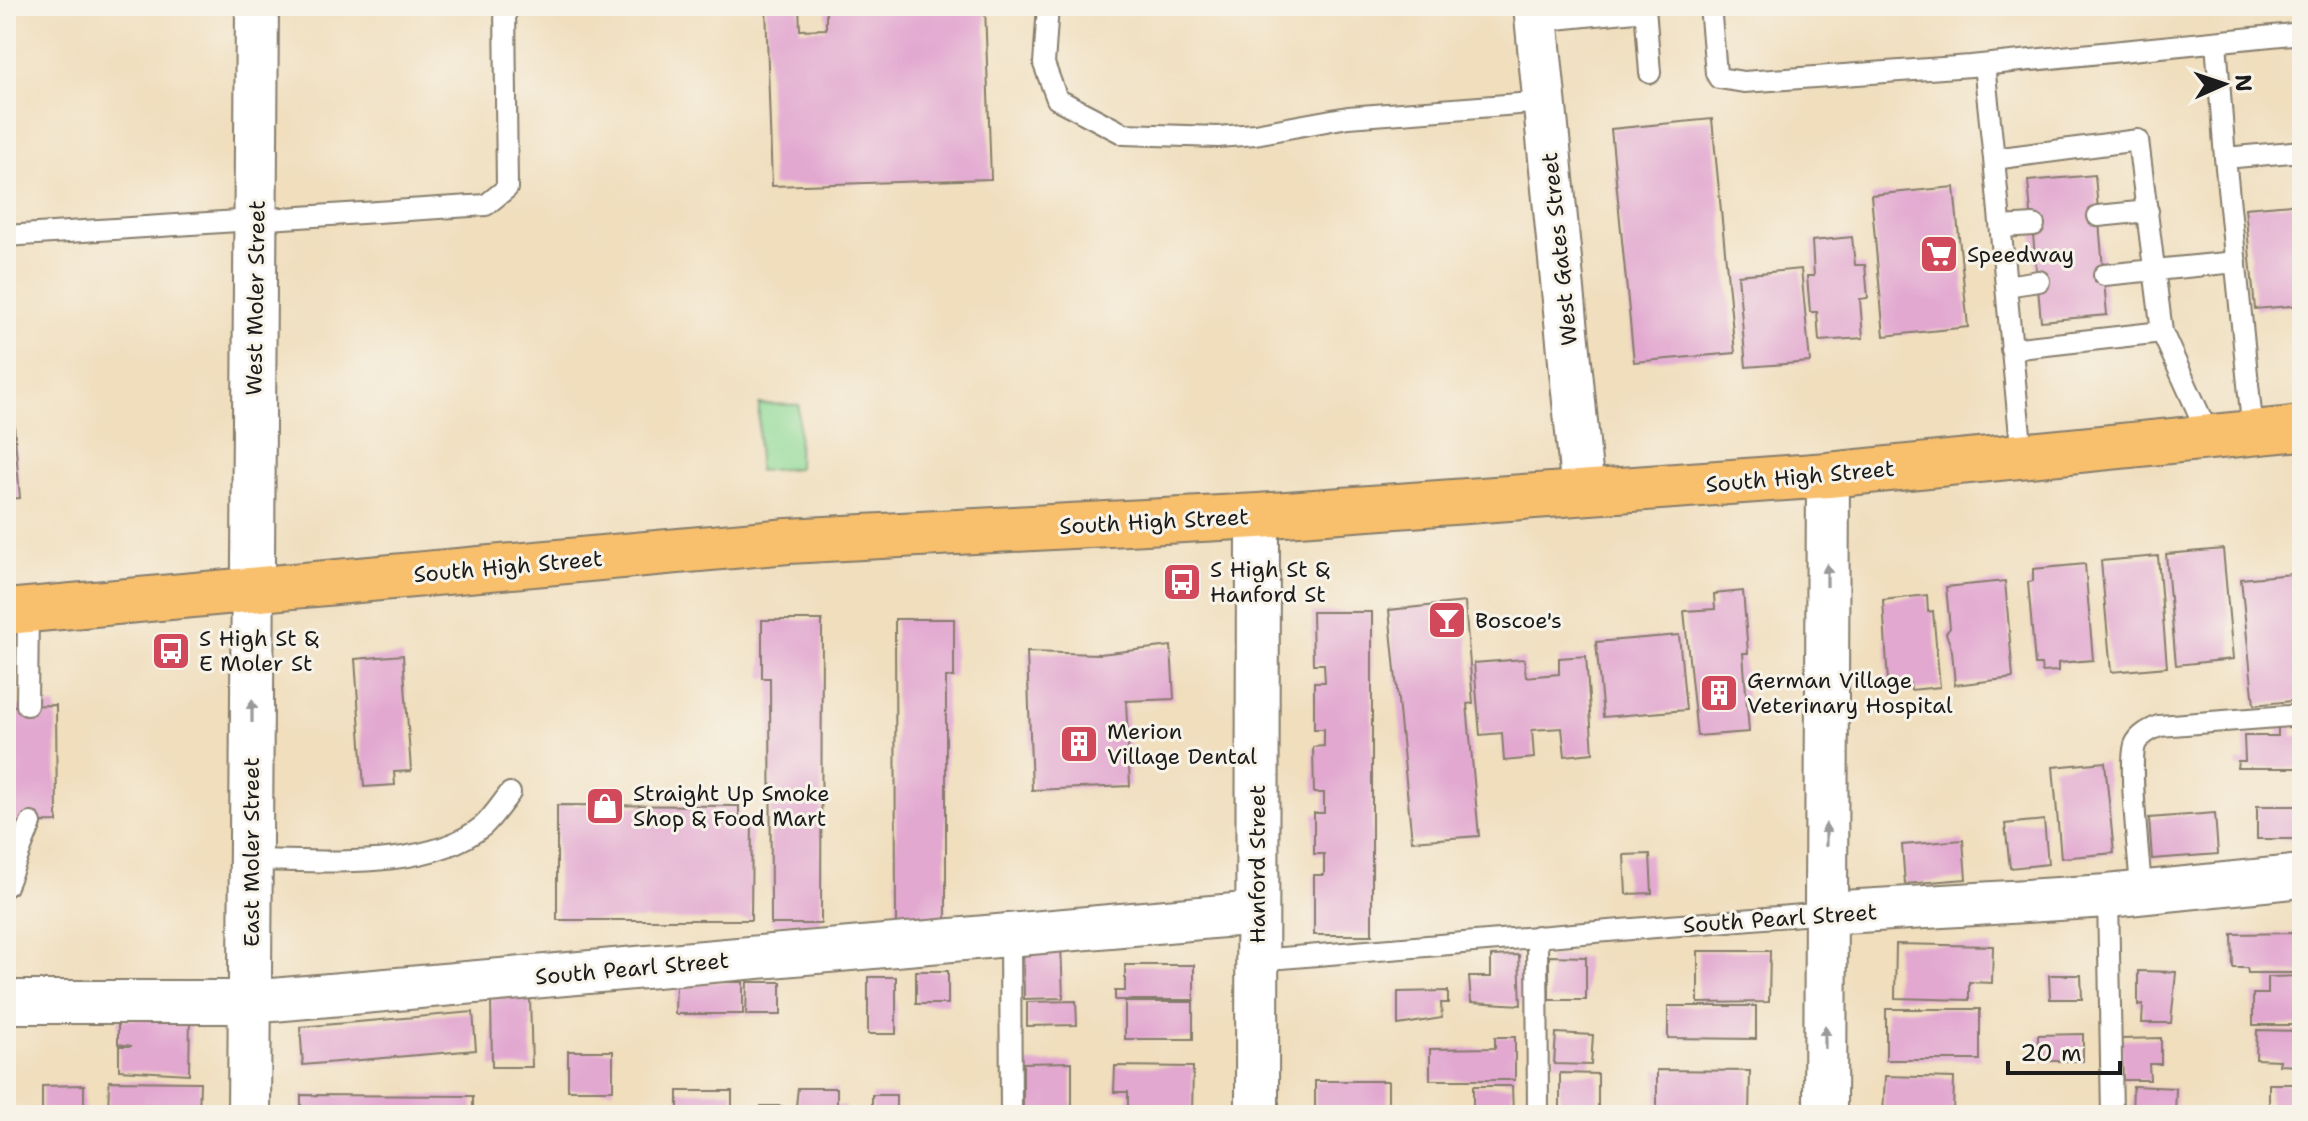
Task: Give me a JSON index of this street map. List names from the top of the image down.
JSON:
{
  "streets": {
    "main road": ["South High Street"],
    "street": [
      "West Gates Street",
      "West Moler Street",
      "East Moler Street",
      "Hanford Street",
      "South Pearl Street"
    ]
  },
  "crossings": [
    ["West Gates Street", "South High Street"],
    ["West Moler Street", "South High Street"],
    ["West Moler Street", "East Moler Street"],
    ["South High Street", "East Moler Street"],
    ["South High Street", "Hanford Street"],
    ["East Moler Street", "South Pearl Street"],
    ["Hanford Street", "South Pearl Street"]
  ],
  "one_way": ["East Moler Street"],
  "places": {
    "supermarket": ["Speedway"],
    "bus stop": ["S High St & Hanford St", "S High St & E Moler St"],
    "bar": ["Boscoe's"],
    "building": ["German Village Veterinary Hospital", "Merion Village Dental"],
    "shop": ["Straight Up Smoke Shop & Food Mart"]
  },
  "scale_bar": "20 m",
  "north": "right"
}
